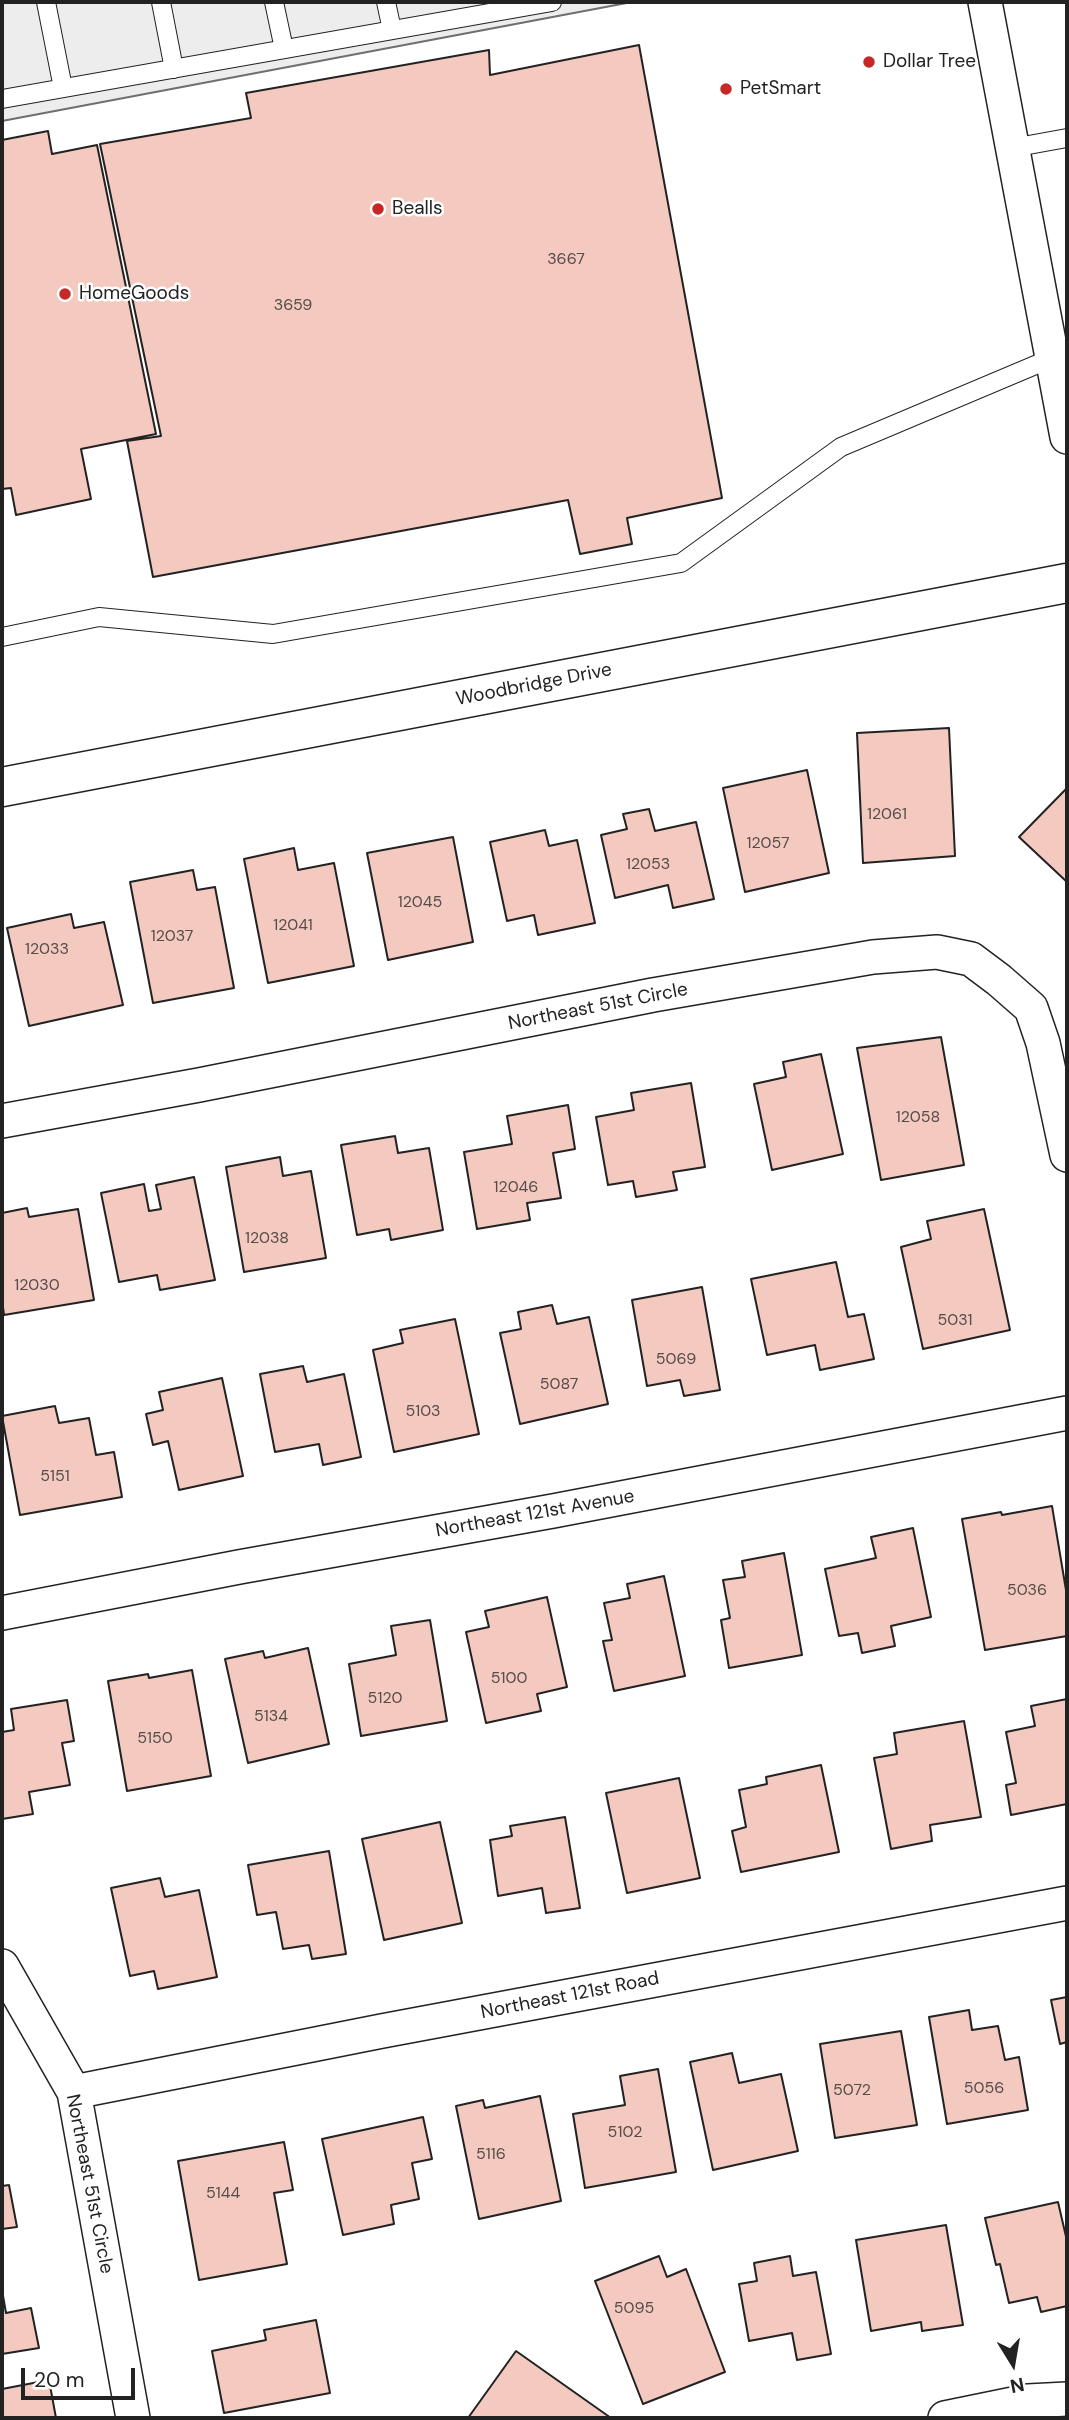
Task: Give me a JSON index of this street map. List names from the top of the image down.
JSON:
{
  "streets": {
    "street": [
      "Woodbridge Drive",
      "Northeast 51st Circle",
      "Northeast 121st Avenue",
      "Northeast 121st Road"
    ]
  },
  "crossings": [
    ["Northeast 51st Circle", "Northeast 121st Road"]
  ],
  "places": [
    "Dollar Tree",
    "PetSmart",
    "Bealls",
    "HomeGoods"
  ],
  "house_numbers": [
    "3667",
    "3659",
    "12061",
    "12057",
    "12053",
    "12045",
    "12041",
    "12037",
    "12033",
    "12058",
    "12046",
    "12038",
    "12030",
    "5031",
    "5069",
    "5087",
    "5103",
    "5151",
    "5036",
    "5100",
    "5120",
    "5134",
    "5150",
    "5056",
    "5072",
    "5102",
    "5116",
    "5144",
    "5095"
  ],
  "scale_bar": "20 m",
  "north": "bottom"
}
